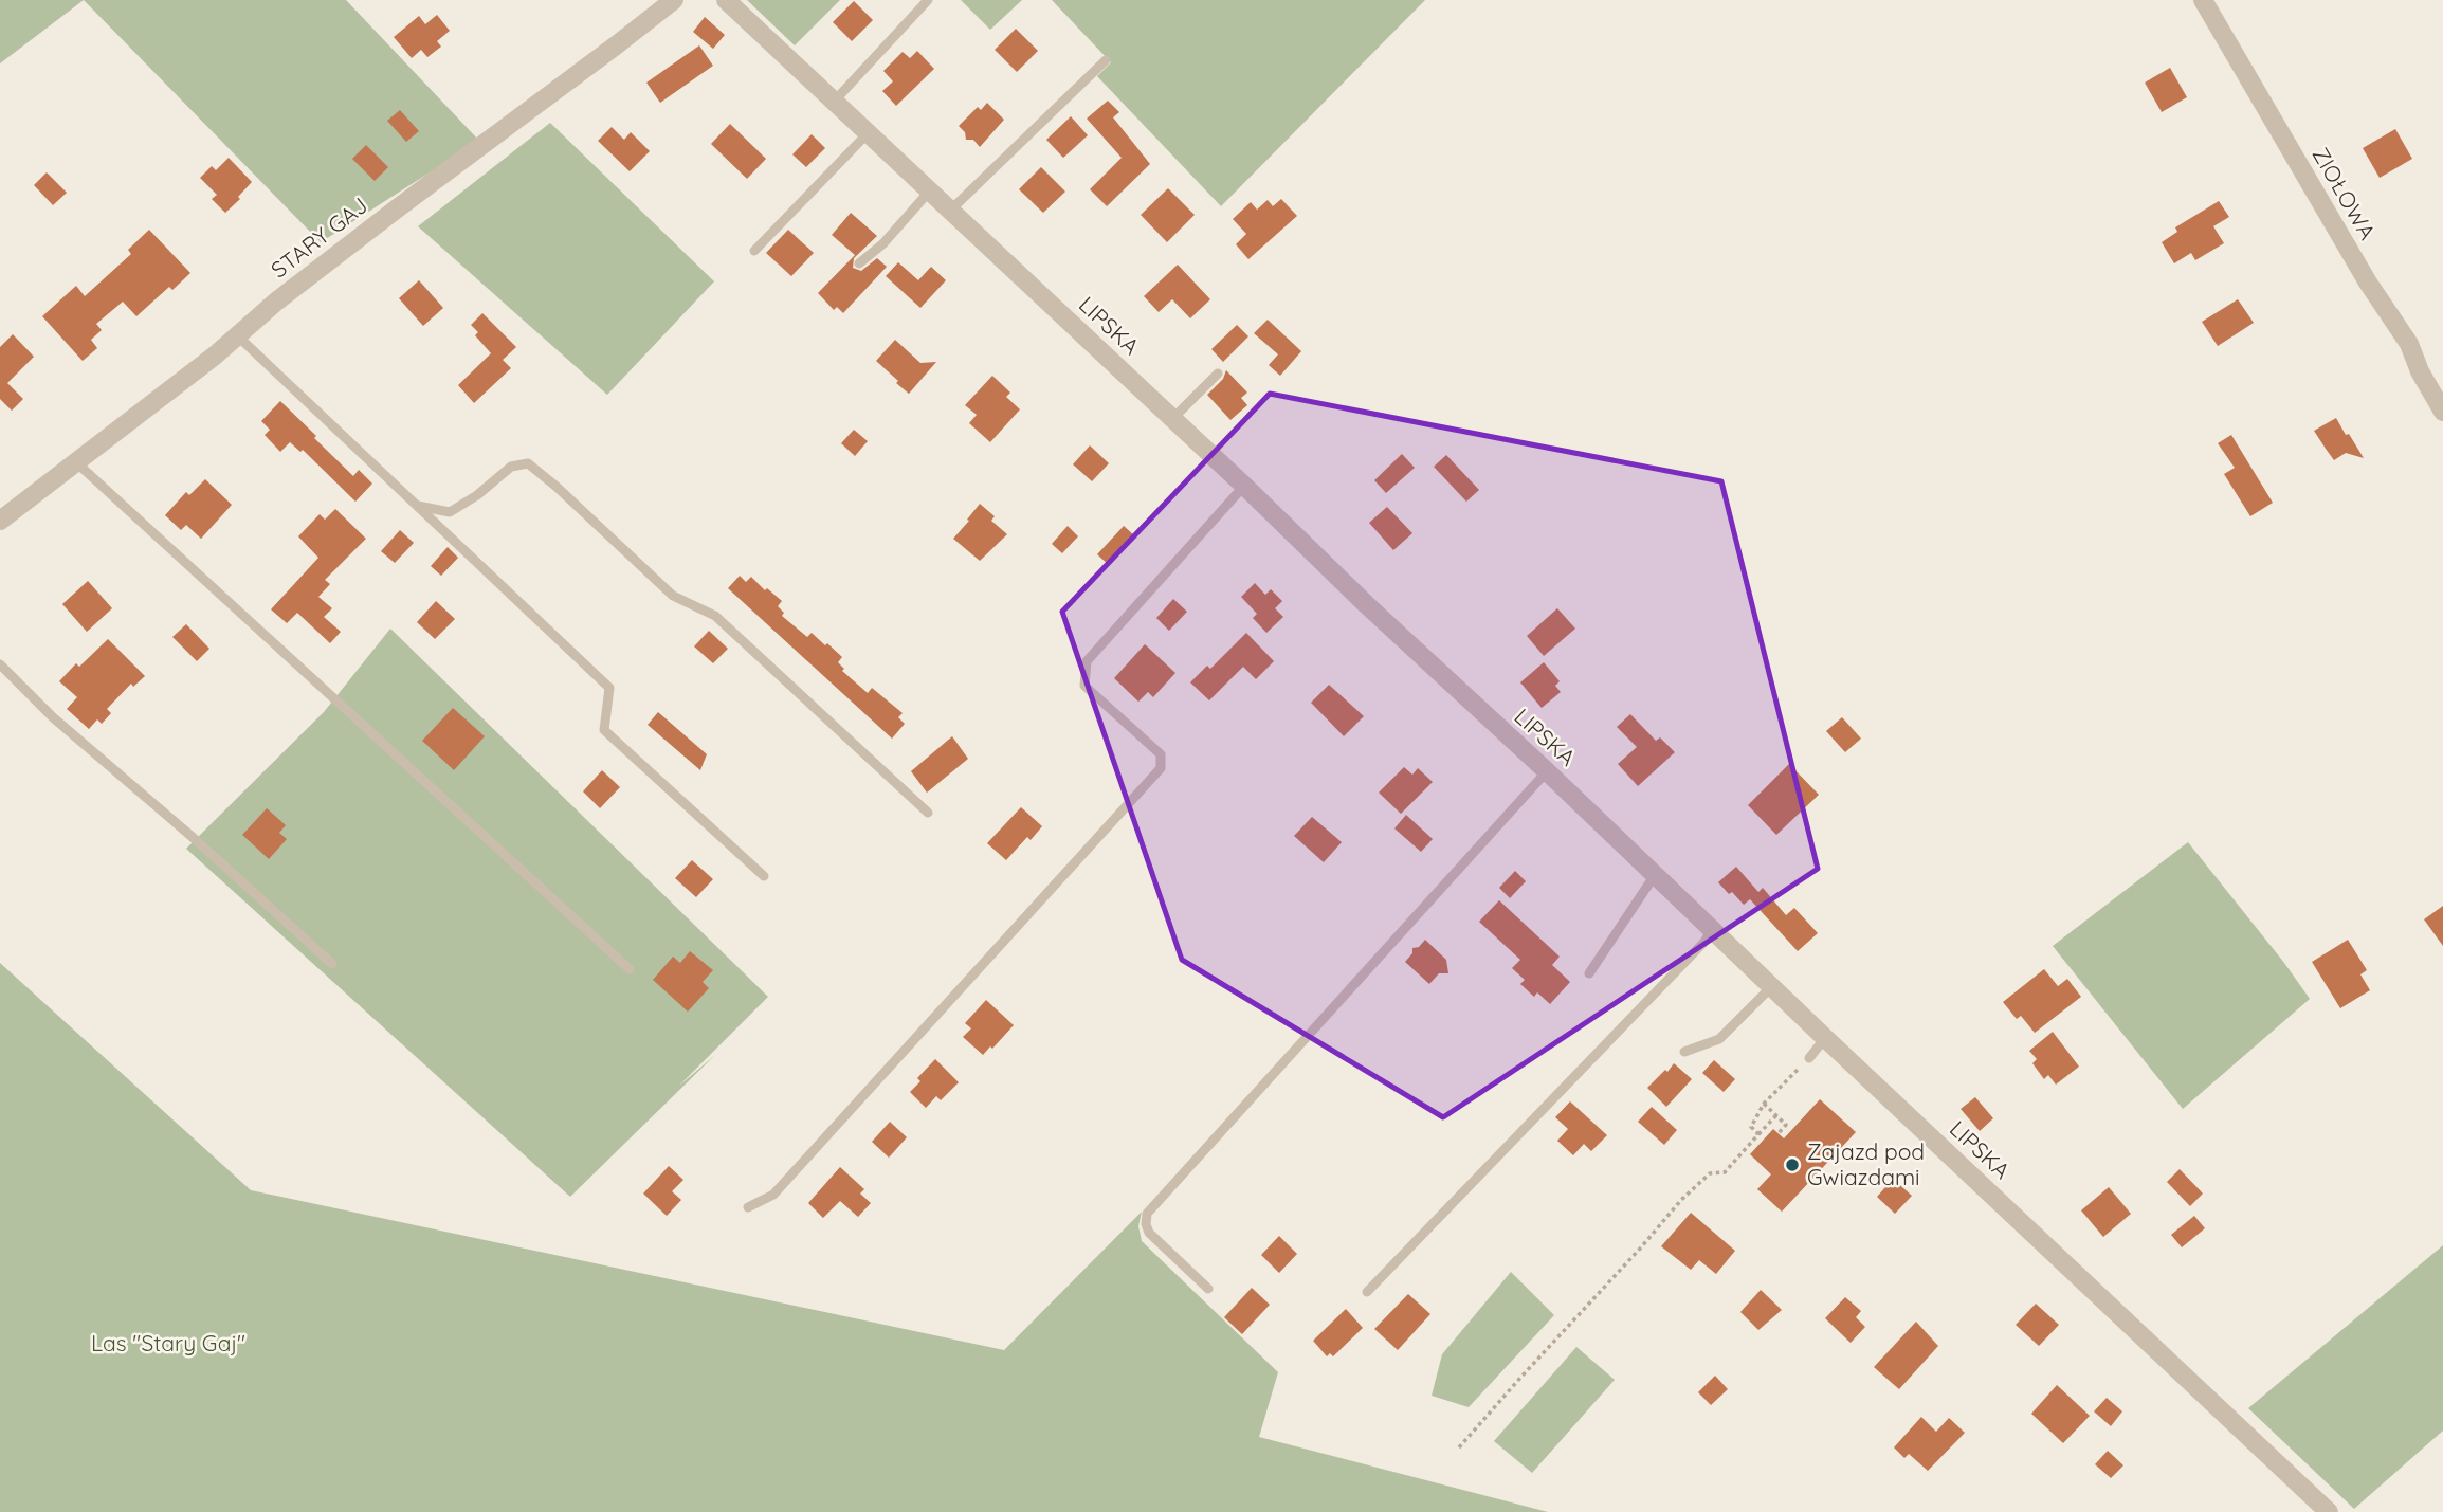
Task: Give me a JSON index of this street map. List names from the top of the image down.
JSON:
{
  "streets": {
    "street": ["ZIOŁOWA", "STARY GAJ", "LIPSKA"]
  },
  "parks": ["Las \"Stary Gaj\""],
  "places": ["Zajazd pod Gwiazdami"]
}
